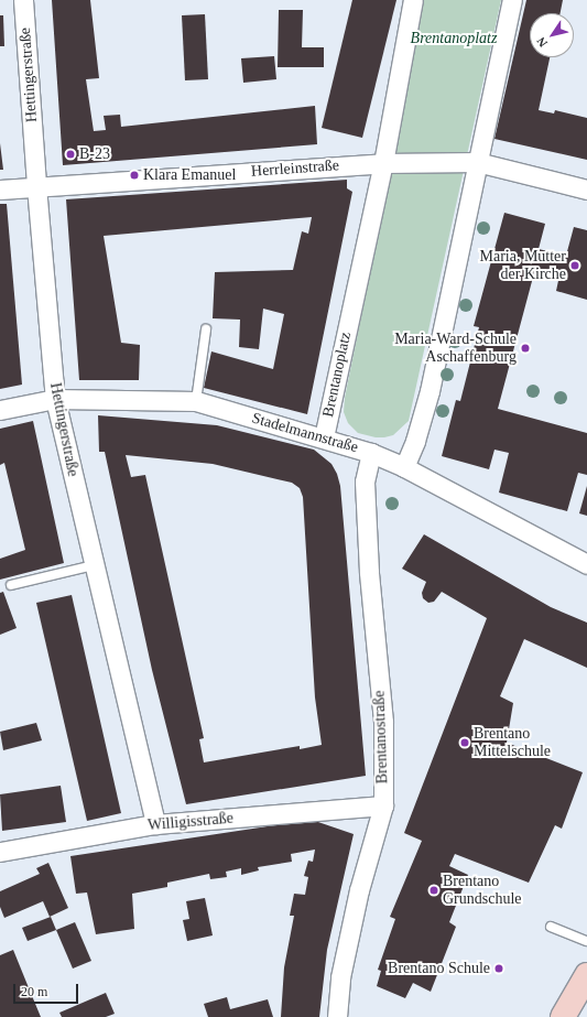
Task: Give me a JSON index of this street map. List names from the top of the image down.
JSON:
{
  "streets": {
    "street": [
      "Hettingerstraße",
      "Herrleinstraße",
      "Brentanoplatz",
      "Stadelmannstraße",
      "Brentanostraße",
      "Willigisstraße"
    ]
  },
  "crossings": [
    ["Hettingerstraße", "Herrleinstraße"],
    ["Hettingerstraße", "Stadelmannstraße"],
    ["Hettingerstraße", "Willigisstraße"],
    ["Herrleinstraße", "Brentanoplatz"],
    ["Brentanoplatz", "Stadelmannstraße"],
    ["Stadelmannstraße", "Brentanostraße"],
    ["Brentanostraße", "Willigisstraße"]
  ],
  "parks": ["Brentanoplatz"],
  "places": [
    "B-23",
    "Klara Emanuel",
    "Maria, Mutter der Kirche",
    "Maria-Ward-Schule Aschaffenburg",
    "Brentano Mittelschule",
    "Brentano Grundschule",
    "Brentano Schule"
  ],
  "scale_bar": "20 m",
  "north": "bottom left"
}
